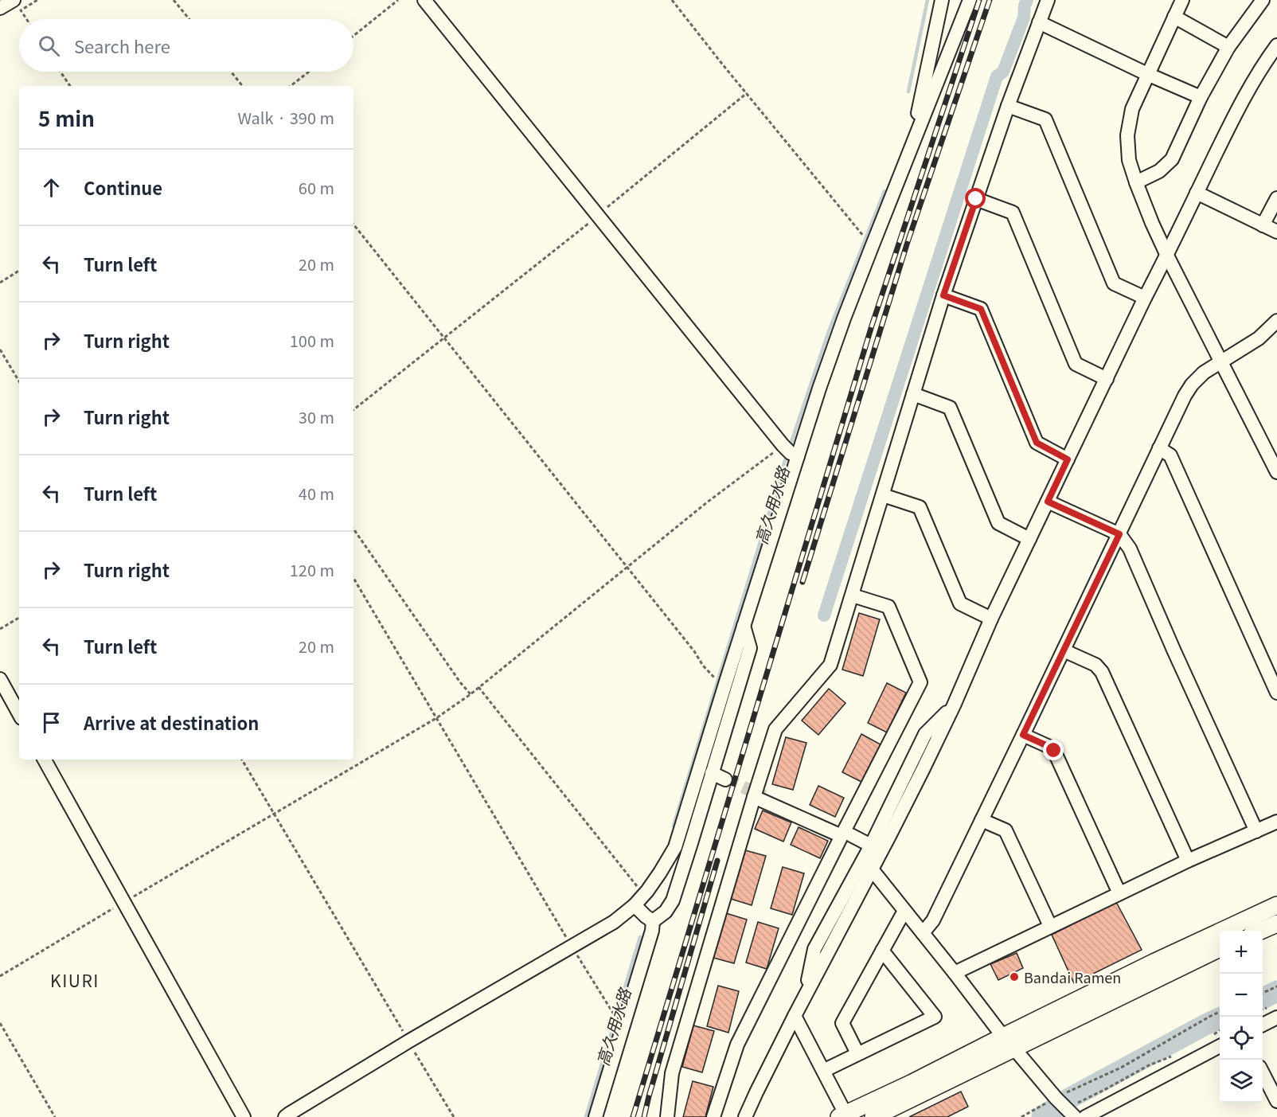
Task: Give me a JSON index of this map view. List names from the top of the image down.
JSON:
{
  "districts": ["KIURI"],
  "water": ["高久用水路"],
  "places": ["Bandai Ramen"],
  "page": {
    "search": "Search here",
    "heading": ["5 min", "Walk · 390 m"],
    "list": [
      ["Continue", "60 m"],
      ["Turn left", "20 m"],
      ["Turn right", "100 m"],
      ["Turn right", "30 m"],
      ["Turn left", "40 m"],
      ["Turn right", "120 m"],
      ["Turn left", "20 m"],
      "Arrive at destination"
    ],
    "map_buttons": ["+", "−"]
  }
}
